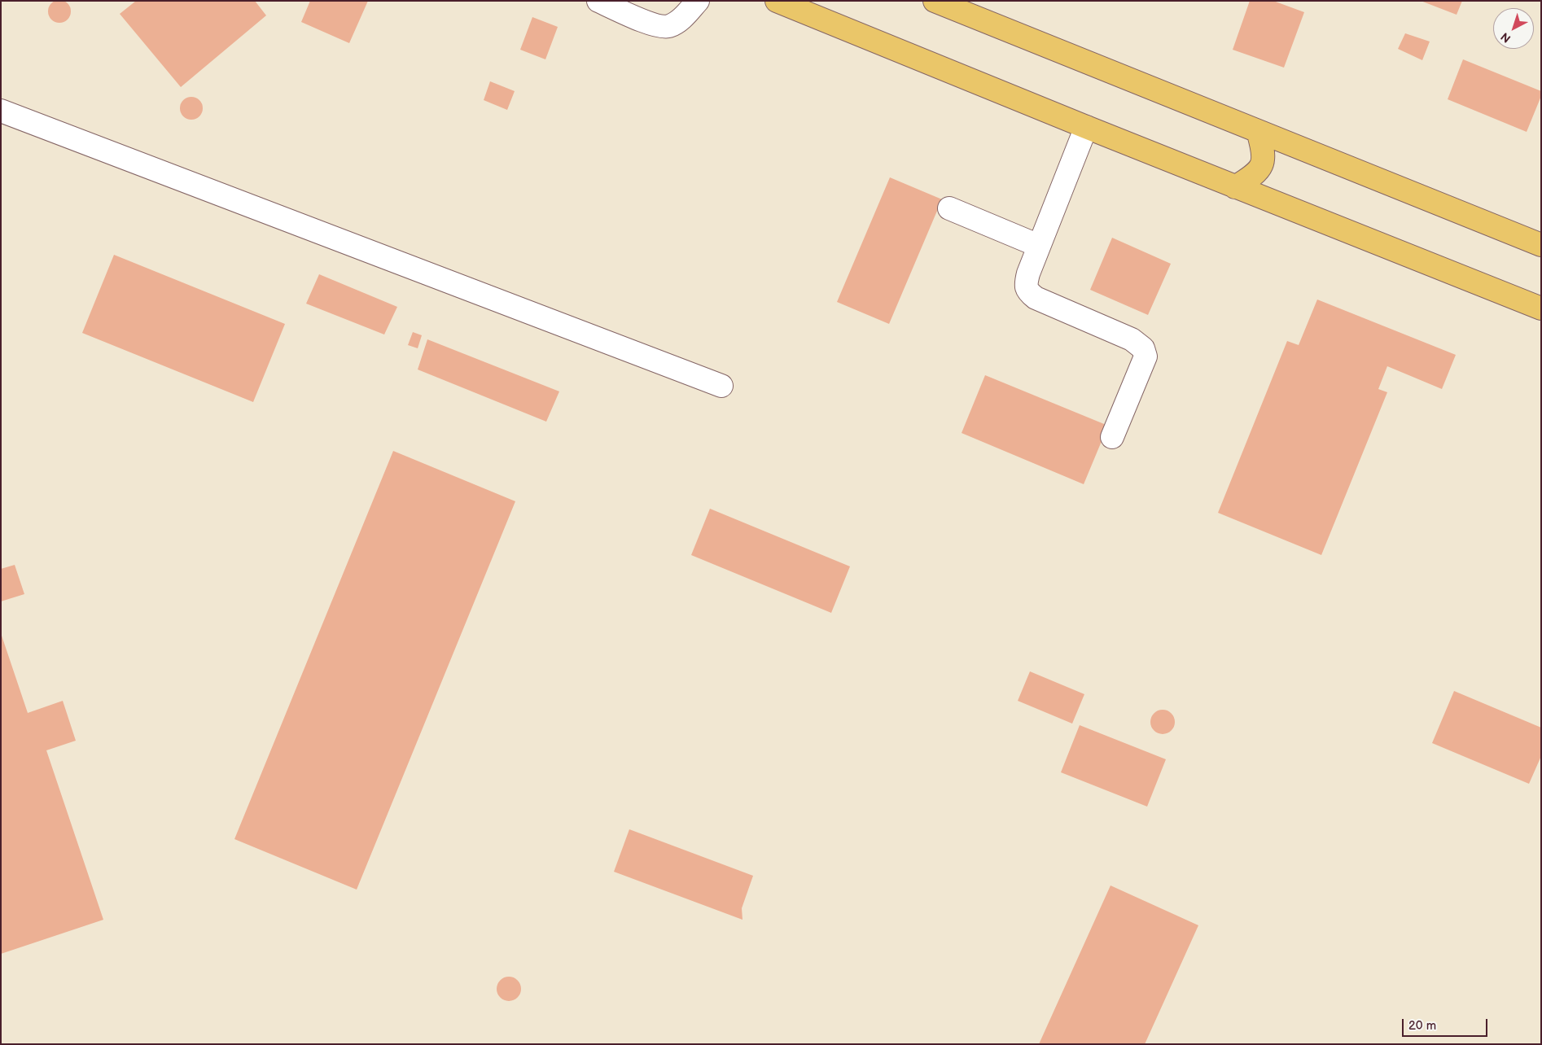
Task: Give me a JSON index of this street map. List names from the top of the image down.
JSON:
{
  "scale_bar": "20 m",
  "north": "bottom left"
}
